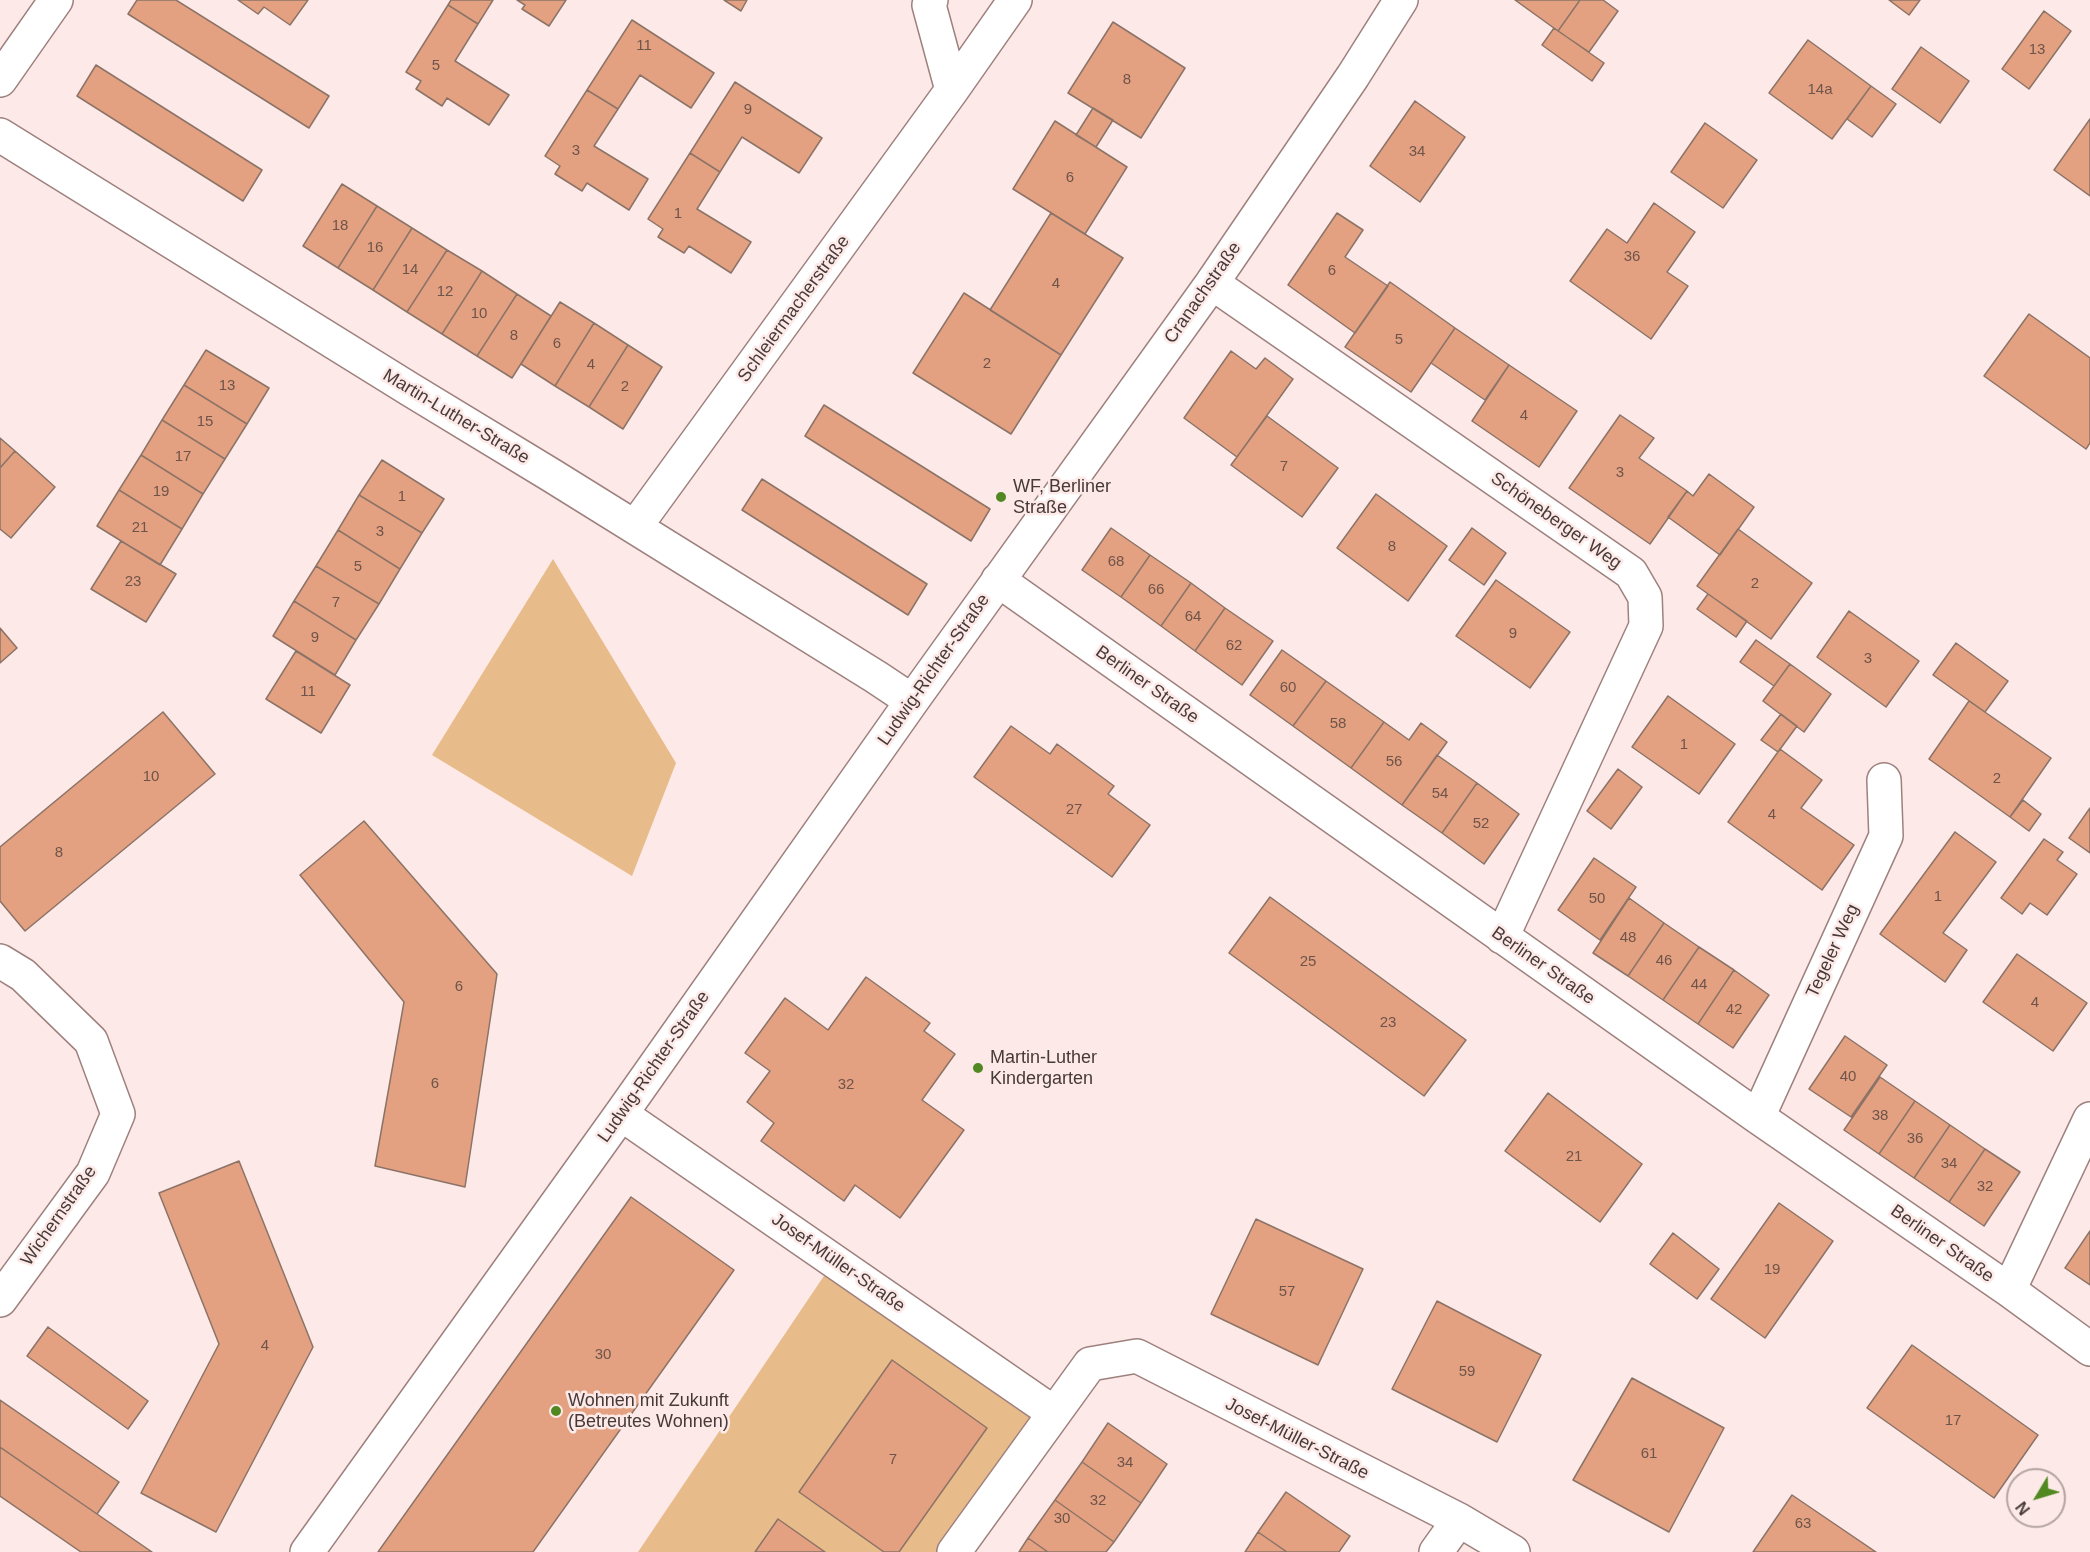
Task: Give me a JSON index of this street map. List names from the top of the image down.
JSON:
{
  "streets": {
    "street": [
      "Cranachstraße",
      "Schleiermacherstraße",
      "Martin-Luther-Straße",
      "Schöneberger Weg",
      "Ludwig-Richter-Straße",
      "Berliner Straße",
      "Tegeler Weg",
      "Wichernstraße",
      "Josef-Müller-Straße"
    ]
  },
  "crossings": [
    ["Cranachstraße", "Schöneberger Weg"],
    ["Cranachstraße", "Ludwig-Richter-Straße"],
    ["Cranachstraße", "Berliner Straße"],
    ["Schleiermacherstraße", "Martin-Luther-Straße"],
    ["Martin-Luther-Straße", "Ludwig-Richter-Straße"],
    ["Schöneberger Weg", "Berliner Straße"],
    ["Ludwig-Richter-Straße", "Berliner Straße"],
    ["Ludwig-Richter-Straße", "Josef-Müller-Straße"],
    ["Berliner Straße", "Tegeler Weg"]
  ],
  "places": ["WF, Berliner Straße", "Martin-Luther Kindergarten", "Wohnen mit Zukunft (Betreutes Wohnen)"],
  "house_numbers": [
    "11",
    "13",
    "5",
    "8",
    "14a",
    "9",
    "3",
    "34",
    "6",
    "1",
    "18",
    "16",
    "36",
    "14",
    "6",
    "4",
    "12",
    "10",
    "8",
    "5",
    "6",
    "2",
    "4",
    "13",
    "2",
    "4",
    "15",
    "17",
    "7",
    "3",
    "19",
    "1",
    "21",
    "3",
    "8",
    "68",
    "5",
    "23",
    "2",
    "66",
    "7",
    "64",
    "9",
    "9",
    "62",
    "3",
    "60",
    "11",
    "58",
    "1",
    "56",
    "10",
    "2",
    "54",
    "27",
    "4",
    "52",
    "8",
    "1",
    "50",
    "48",
    "46",
    "25",
    "44",
    "6",
    "4",
    "42",
    "23",
    "40",
    "6",
    "32",
    "38",
    "36",
    "21",
    "34",
    "32",
    "19",
    "57",
    "4",
    "30",
    "59",
    "17",
    "61",
    "7",
    "34",
    "32",
    "30",
    "63"
  ],
  "north": "bottom left"
}
